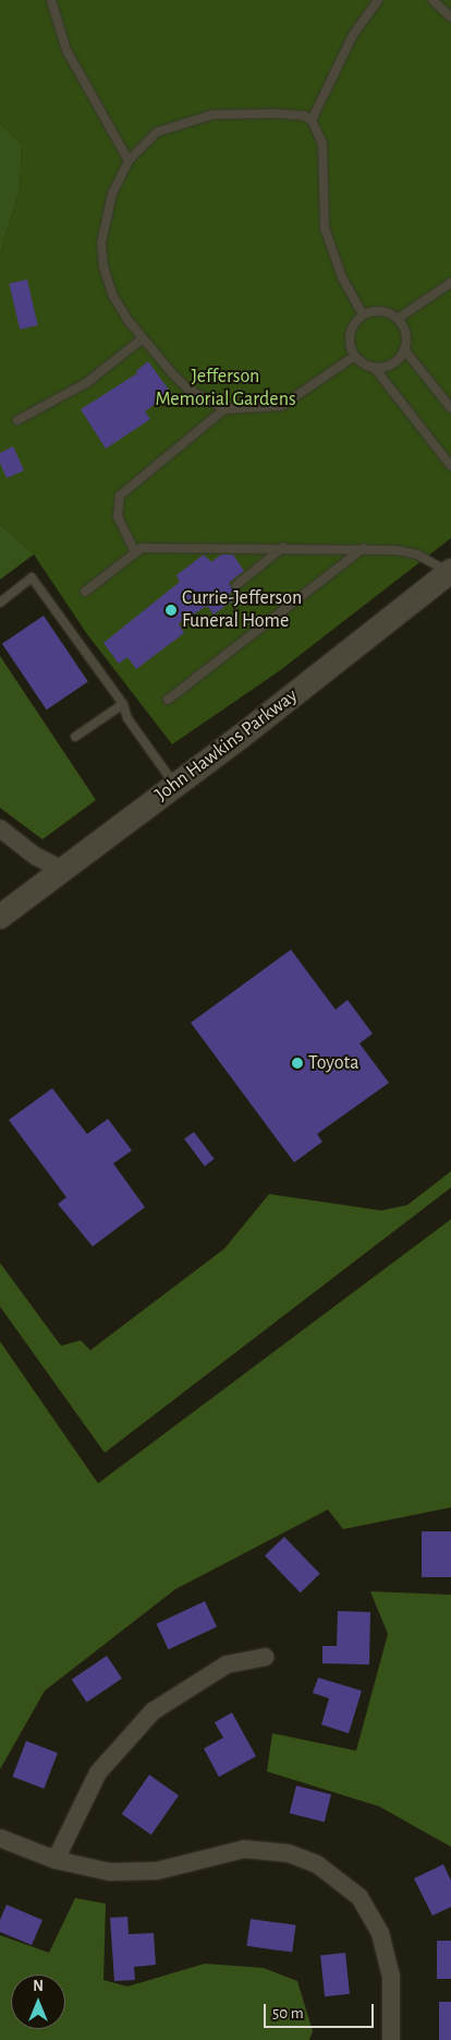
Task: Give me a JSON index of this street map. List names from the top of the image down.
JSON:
{
  "streets": {
    "main road": ["John Hawkins Parkway"]
  },
  "parks": ["Jefferson Memorial Gardens"],
  "places": ["Currie-Jefferson Funeral Home", "Toyota"],
  "scale_bar": "50 m",
  "north": "top"
}
